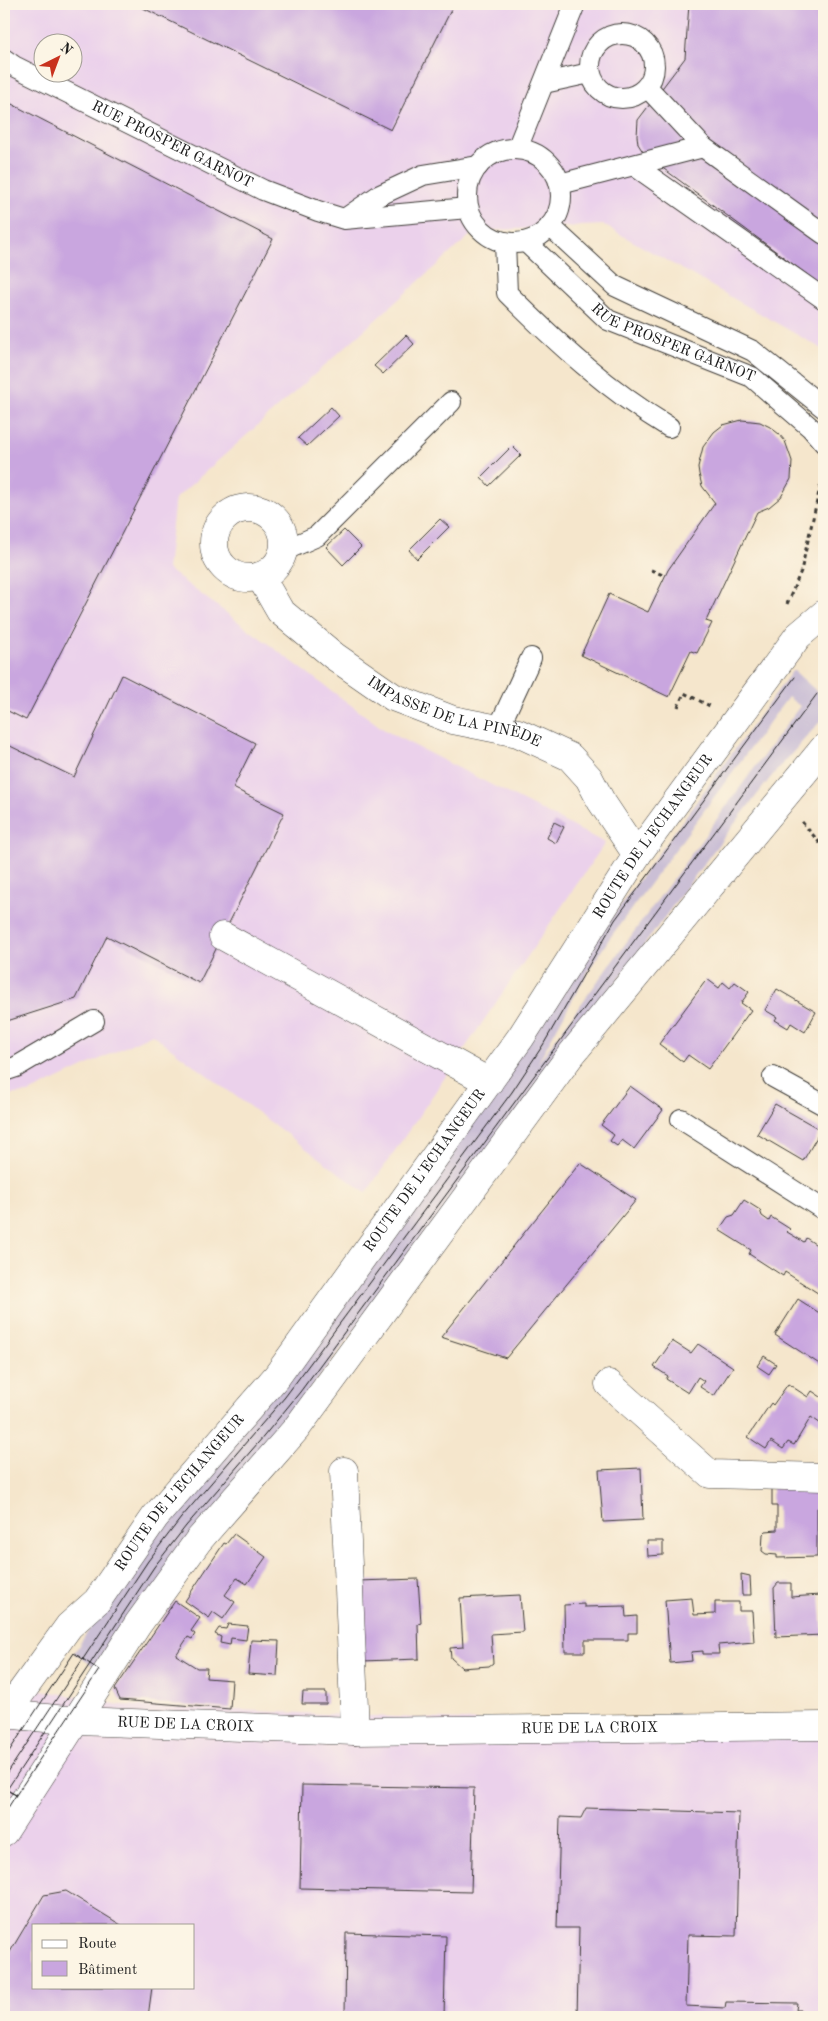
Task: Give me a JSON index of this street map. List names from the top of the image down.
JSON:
{
  "streets": {
    "main road": ["IMPASSE DE LA PINÈDE", "ROUTE DE L'ECHANGEUR", "RUE DE LA CROIX"],
    "lane": ["RUE PROSPER GARNOT"]
  },
  "crossings": [
    ["IMPASSE DE LA PINÈDE", "ROUTE DE L'ECHANGEUR"],
    ["ROUTE DE L'ECHANGEUR", "RUE DE LA CROIX"]
  ],
  "legend": ["Route", "Bâtiment"],
  "north": "top right"
}
